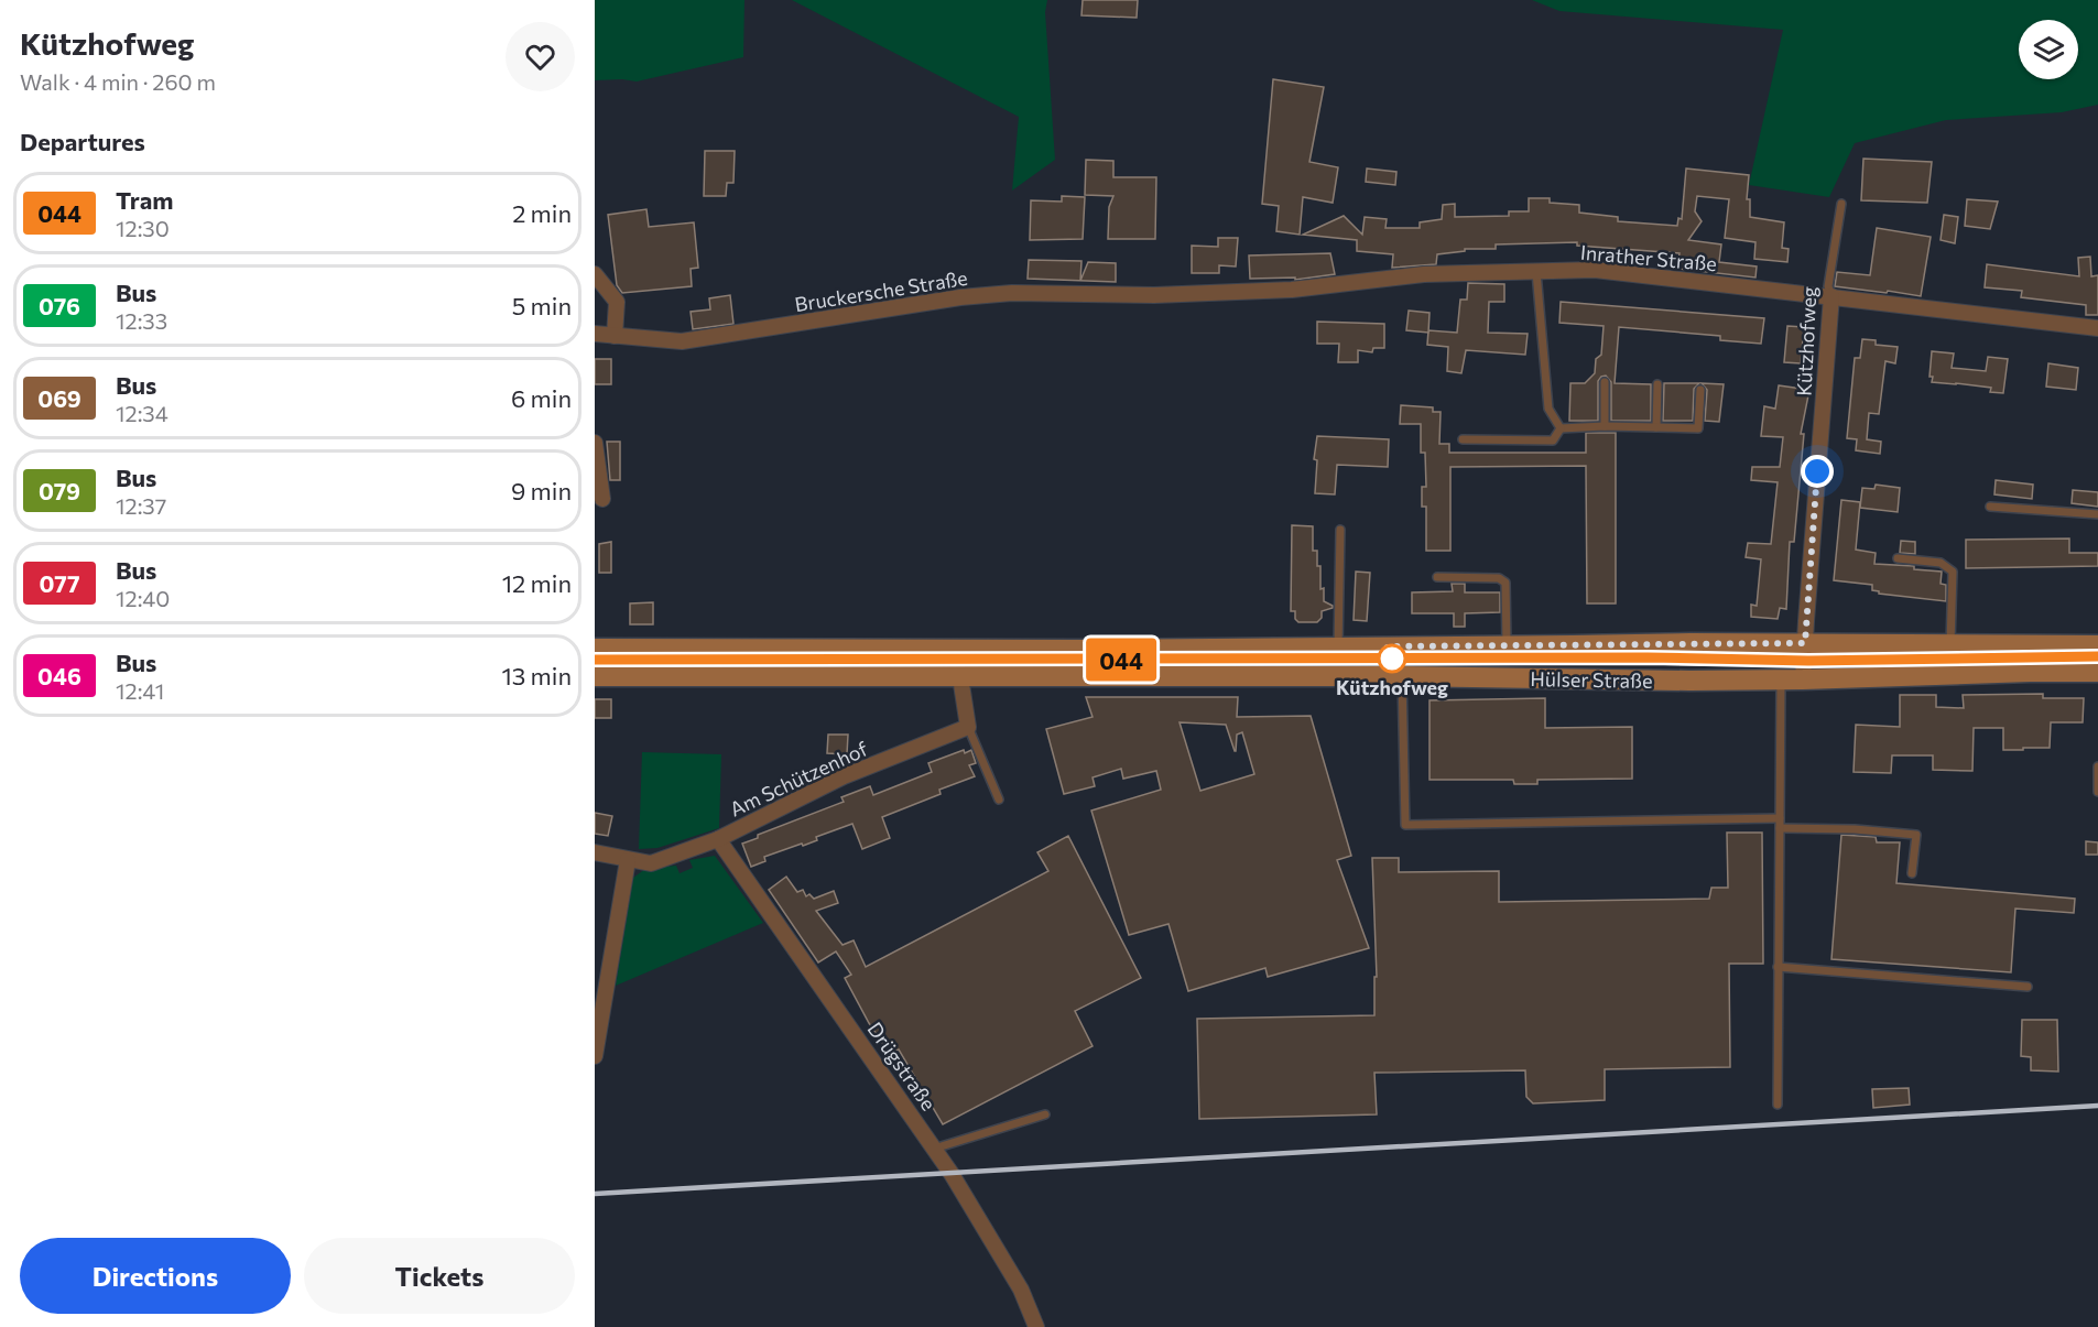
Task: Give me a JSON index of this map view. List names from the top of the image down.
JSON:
{
  "streets": {
    "street": [
      "Inrather Straße",
      "Bruckersche Straße",
      "Kützhofweg",
      "Hülser Straße",
      "Am Schützenhof",
      "Drügstraße"
    ]
  },
  "crossings": [
    ["Inrather Straße", "Bruckersche Straße"],
    ["Inrather Straße", "Kützhofweg"],
    ["Kützhofweg", "Hülser Straße"],
    ["Am Schützenhof", "Drügstraße"]
  ],
  "places": ["Kützhofweg"],
  "lines": ["tram line 044"],
  "page": {
    "heading": [
      ["Kützhofweg", "Walk · 4 min · 260 m"],
      "Departures"
    ],
    "on_map": "044",
    "list": [
      {
        "mark": "044",
        "name": "Tram",
        "note": "12:30",
        "value": "2 min"
      },
      {
        "mark": "076",
        "name": "Bus",
        "note": "12:33",
        "value": "5 min"
      },
      {
        "mark": "069",
        "name": "Bus",
        "note": "12:34",
        "value": "6 min"
      },
      {
        "mark": "079",
        "name": "Bus",
        "note": "12:37",
        "value": "9 min"
      },
      {
        "mark": "077",
        "name": "Bus",
        "note": "12:40",
        "value": "12 min"
      },
      {
        "mark": "046",
        "name": "Bus",
        "note": "12:41",
        "value": "13 min"
      }
    ],
    "buttons": ["Directions", "Tickets"]
  }
}
